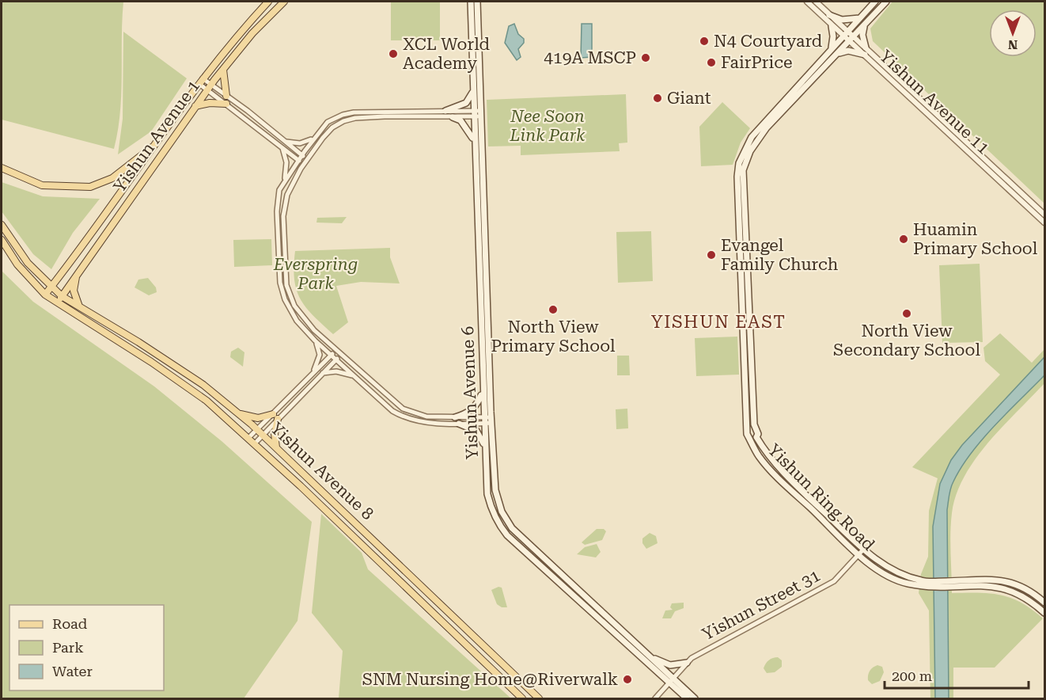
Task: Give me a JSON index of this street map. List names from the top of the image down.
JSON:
{
  "streets": {
    "main road": [
      "Yishun Avenue 1",
      "Yishun Avenue 6",
      "Yishun Avenue 8",
      "Yishun Ring Road"
    ],
    "street": ["Yishun Avenue 11", "Yishun Street 31"]
  },
  "crossings": [
    ["Yishun Avenue 11", "Yishun Ring Road"],
    ["Yishun Avenue 1", "Yishun Avenue 8"],
    ["Yishun Avenue 6", "Yishun Street 31"],
    ["Yishun Ring Road", "Yishun Street 31"]
  ],
  "districts": ["YISHUN EAST"],
  "parks": ["Nee Soon Link Park", "Everspring Park"],
  "places": [
    "N4 Courtyard",
    "XCL World Academy",
    "419A MSCP",
    "FairPrice",
    "Giant",
    "Huamin Primary School",
    "Evangel Family Church",
    "North View Primary School",
    "North View Secondary School",
    "SNM Nursing Home@Riverwalk"
  ],
  "legend": ["Road", "Park", "Water"],
  "scale_bar": "200 m",
  "north": "bottom"
}
